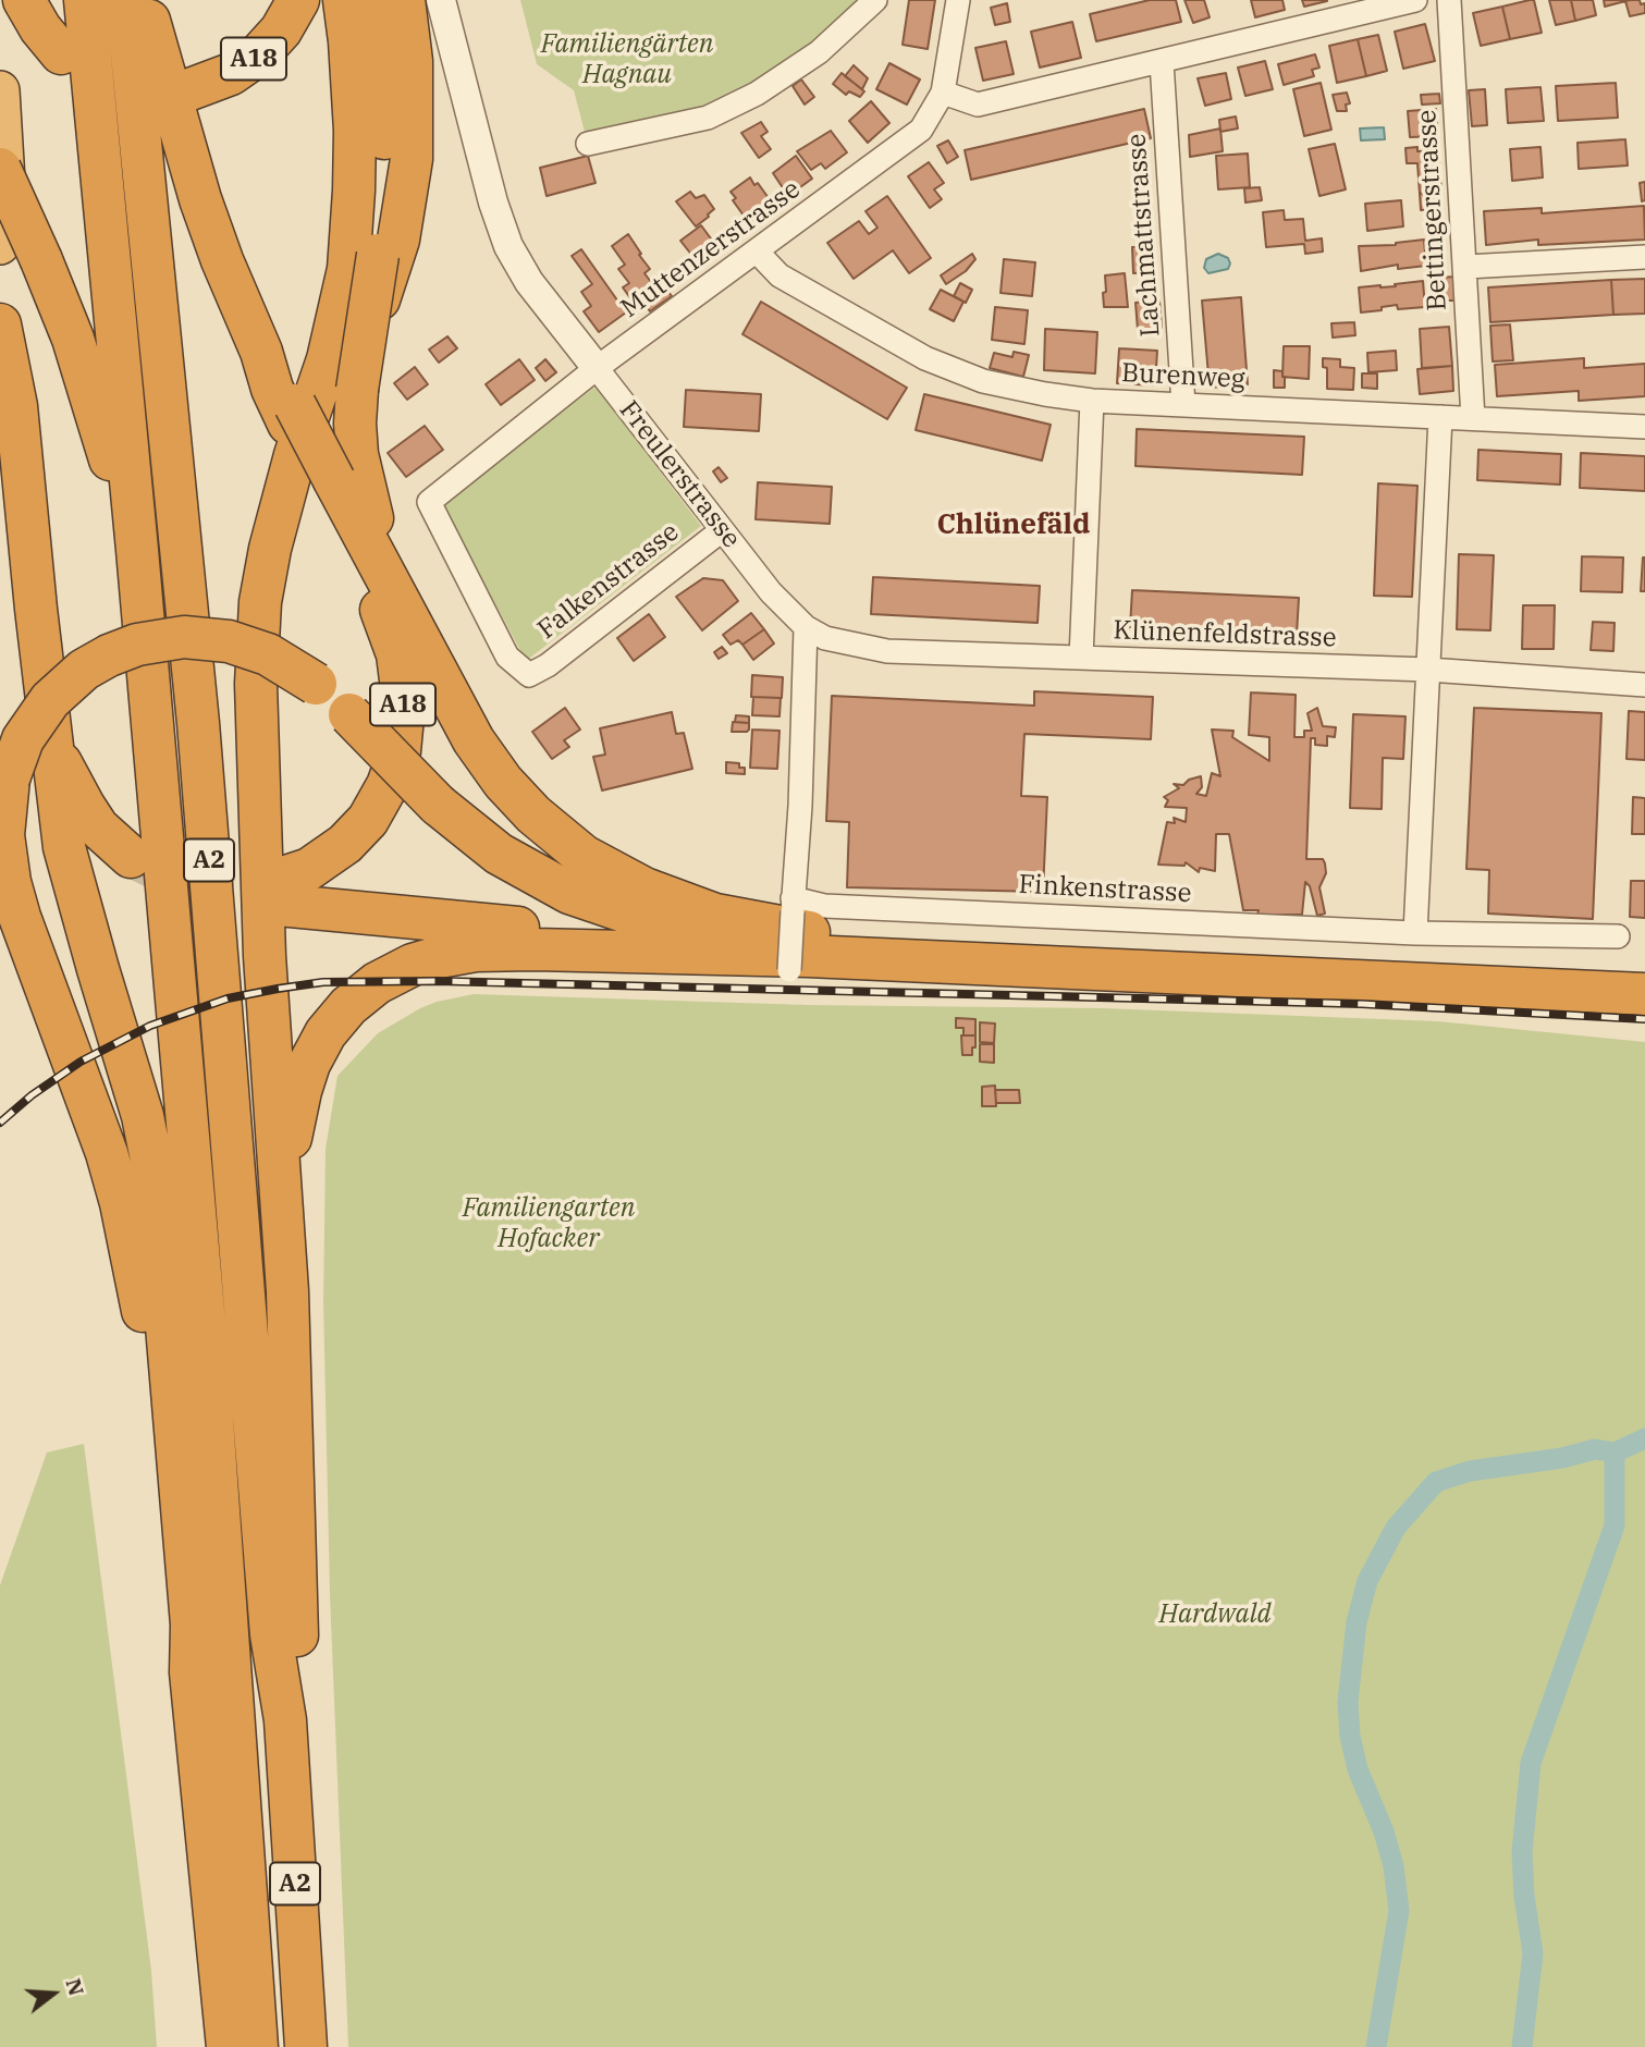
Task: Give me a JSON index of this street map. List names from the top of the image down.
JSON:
{
  "streets": {
    "highway": ["A18", "A2"],
    "street": [
      "Bettingerstrasse",
      "Lachmattstrasse",
      "Muttenzerstrasse",
      "Burenweg",
      "Freulerstrasse",
      "Falkenstrasse",
      "Klünenfeldstrasse",
      "Finkenstrasse"
    ]
  },
  "crossings": [
    ["A18", "Finkenstrasse"],
    ["Bettingerstrasse", "Burenweg"],
    ["Lachmattstrasse", "Burenweg"],
    ["Muttenzerstrasse", "Burenweg"],
    ["Muttenzerstrasse", "Freulerstrasse"],
    ["Muttenzerstrasse", "Falkenstrasse"],
    ["Freulerstrasse", "Falkenstrasse"],
    ["Freulerstrasse", "Klünenfeldstrasse"]
  ],
  "districts": ["Chlünefäld"],
  "parks": ["Familiengärten Hagnau", "Familiengarten Hofacker", "Hardwald"],
  "north": "right"
}
